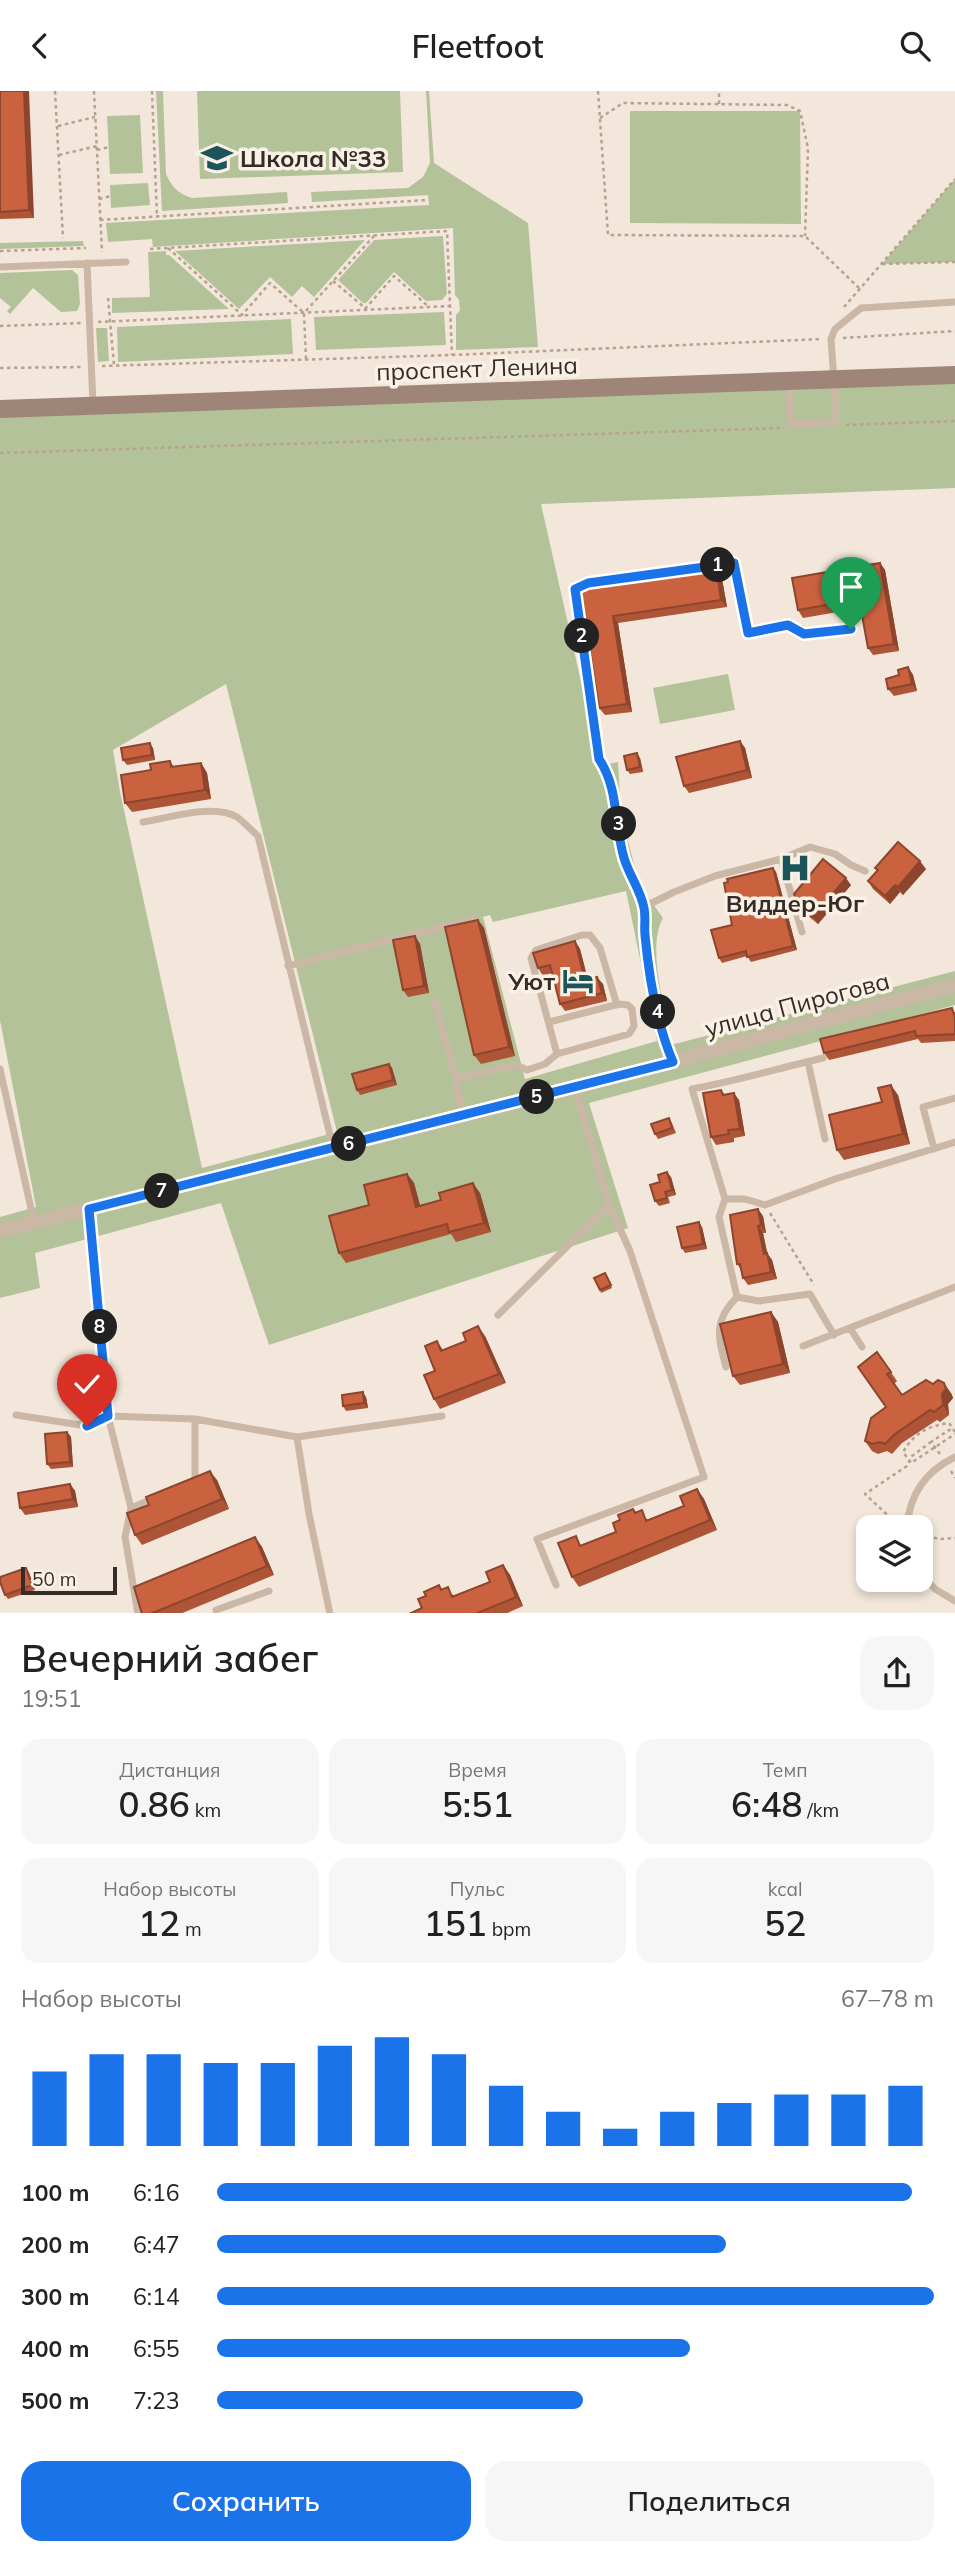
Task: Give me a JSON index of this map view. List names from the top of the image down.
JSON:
{
  "streets": {
    "main road": ["проспект Ленина"],
    "street": ["улица Пирогова"]
  },
  "places": {
    "school or university": ["Школа №33"],
    "hospital": ["Виддер-Юг"],
    "hotel": ["Уют"]
  },
  "scale_bar": "50 m",
  "page": {
    "header": "Fleetfoot",
    "pins": [
      "1",
      "2",
      "3",
      "4",
      "5",
      "6",
      "7",
      "8"
    ],
    "scale": "50 m",
    "heading": ["Вечерний забег", "19:51"],
    "stats": [
      ["Дистанция", "0.86 km"],
      ["Время", "5:51"],
      ["Темп", "6:48 /km"],
      ["Набор высоты", "12 m"],
      ["Пульс", "151 bpm"],
      ["kcal", "52"]
    ],
    "chart": ["Набор высоты", "67–78 m"],
    "list": [
      {
        "name": "100 m",
        "note": "6:16"
      },
      {
        "name": "200 m",
        "note": "6:47"
      },
      {
        "name": "300 m",
        "note": "6:14"
      },
      {
        "name": "400 m",
        "note": "6:55"
      },
      {
        "name": "500 m",
        "note": "7:23"
      }
    ],
    "buttons": ["Сохранить", "Поделиться"]
  }
}
